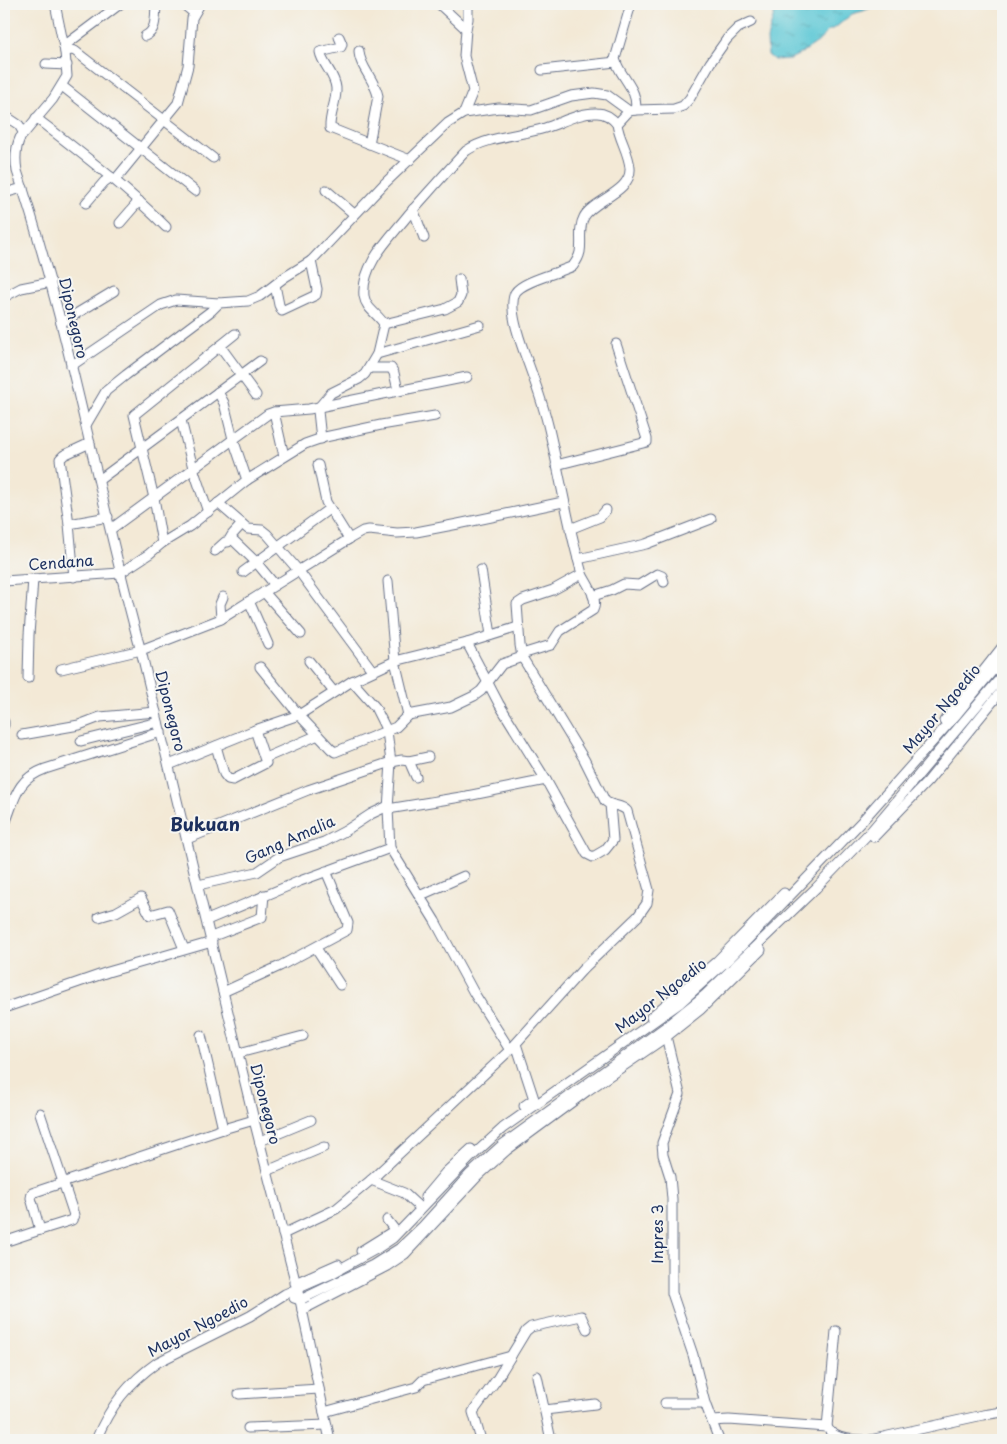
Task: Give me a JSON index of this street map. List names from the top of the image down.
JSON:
{
  "streets": {
    "street": [
      "Diponegoro",
      "Cendana",
      "Mayor Ngoedio",
      "Gang Amalia",
      "Inpres 3"
    ]
  },
  "crossings": [
    ["Diponegoro", "Cendana"],
    ["Diponegoro", "Mayor Ngoedio"],
    ["Diponegoro", "Gang Amalia"],
    ["Mayor Ngoedio", "Inpres 3"]
  ],
  "districts": ["Bukuan"]
}
